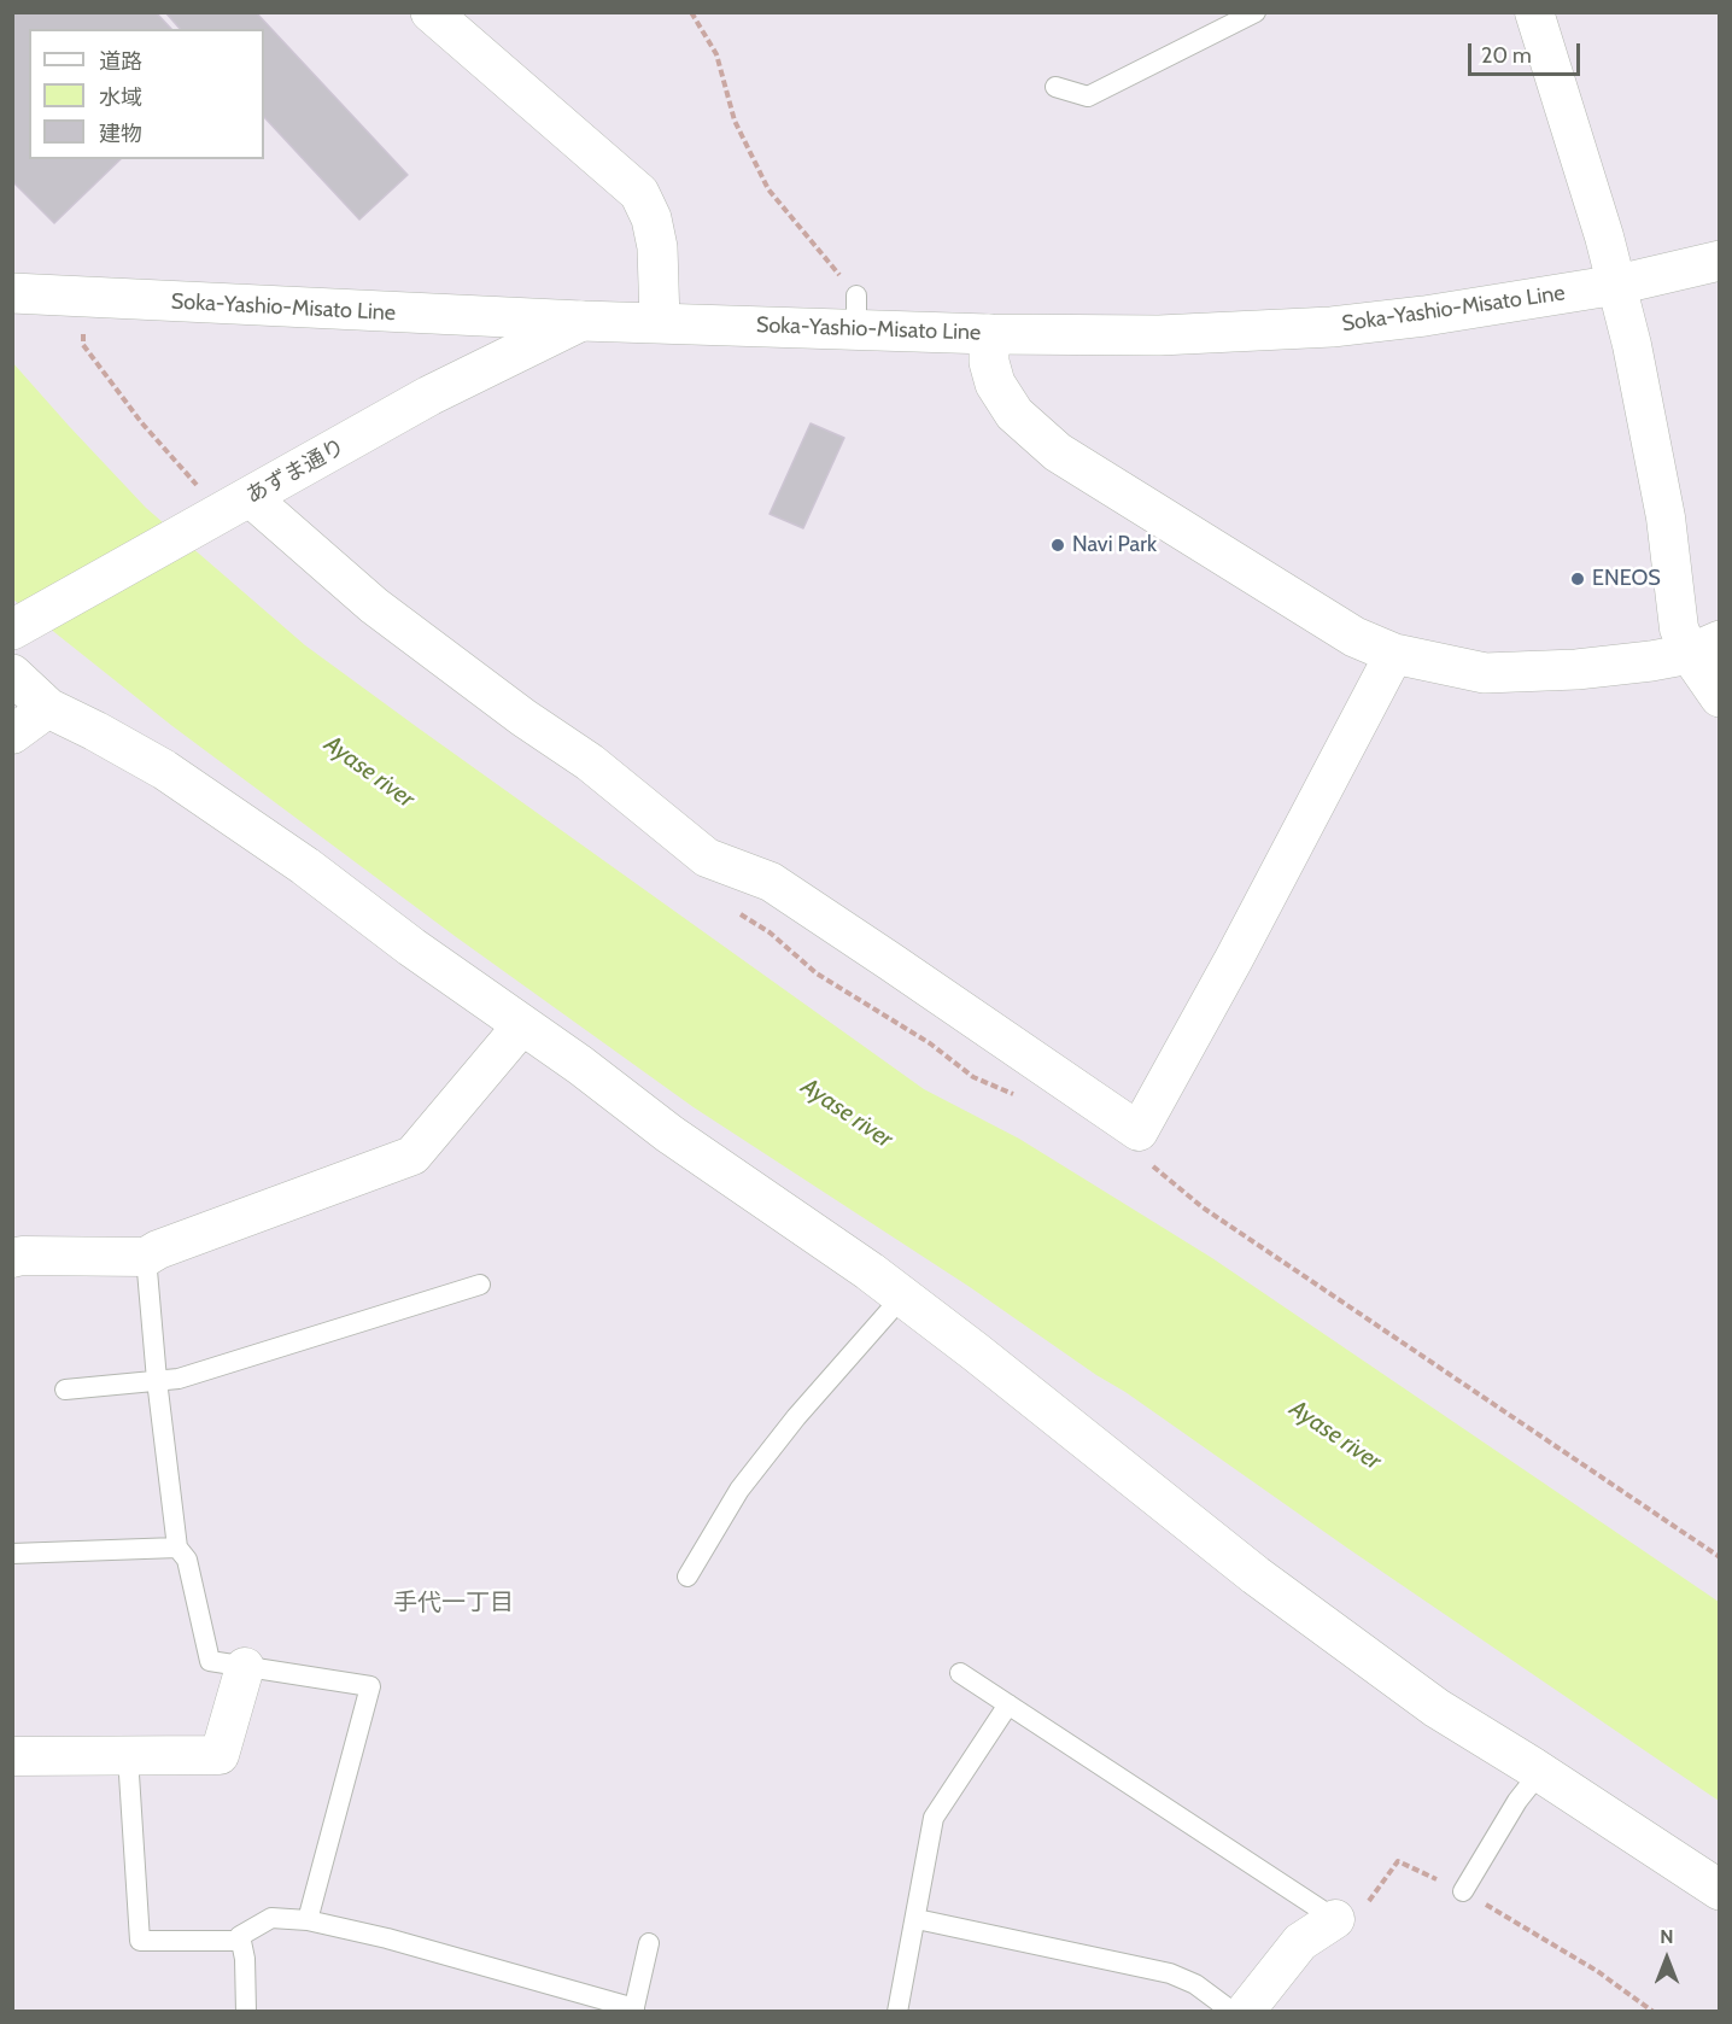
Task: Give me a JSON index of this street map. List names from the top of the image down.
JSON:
{
  "streets": {
    "street": ["Soka-Yashio-Misato Line", "あずま通り"]
  },
  "crossings": [
    ["Soka-Yashio-Misato Line", "あずま通り"]
  ],
  "districts": ["手代一丁目"],
  "water": ["Ayase river"],
  "places": ["Navi Park", "ENEOS"],
  "legend": ["道路", "水域", "建物"],
  "scale_bar": "20 m",
  "north": "top"
}
